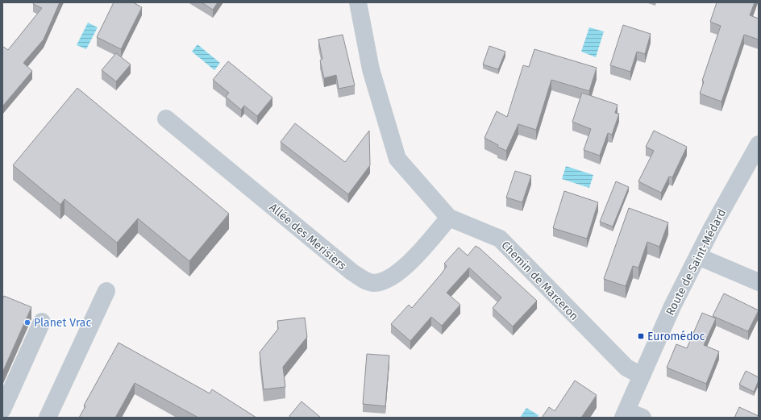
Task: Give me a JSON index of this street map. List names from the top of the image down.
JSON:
{
  "streets": {
    "street": ["Allée des Merisiers", "Route de Saint-Médard", "Chemin de Marceron"]
  },
  "crossings": [
    ["Allée des Merisiers", "Chemin de Marceron"],
    ["Route de Saint-Médard", "Chemin de Marceron"]
  ],
  "places": {
    "other": ["Planet Vrac"],
    "transit": ["Euromédoc"]
  }
}
